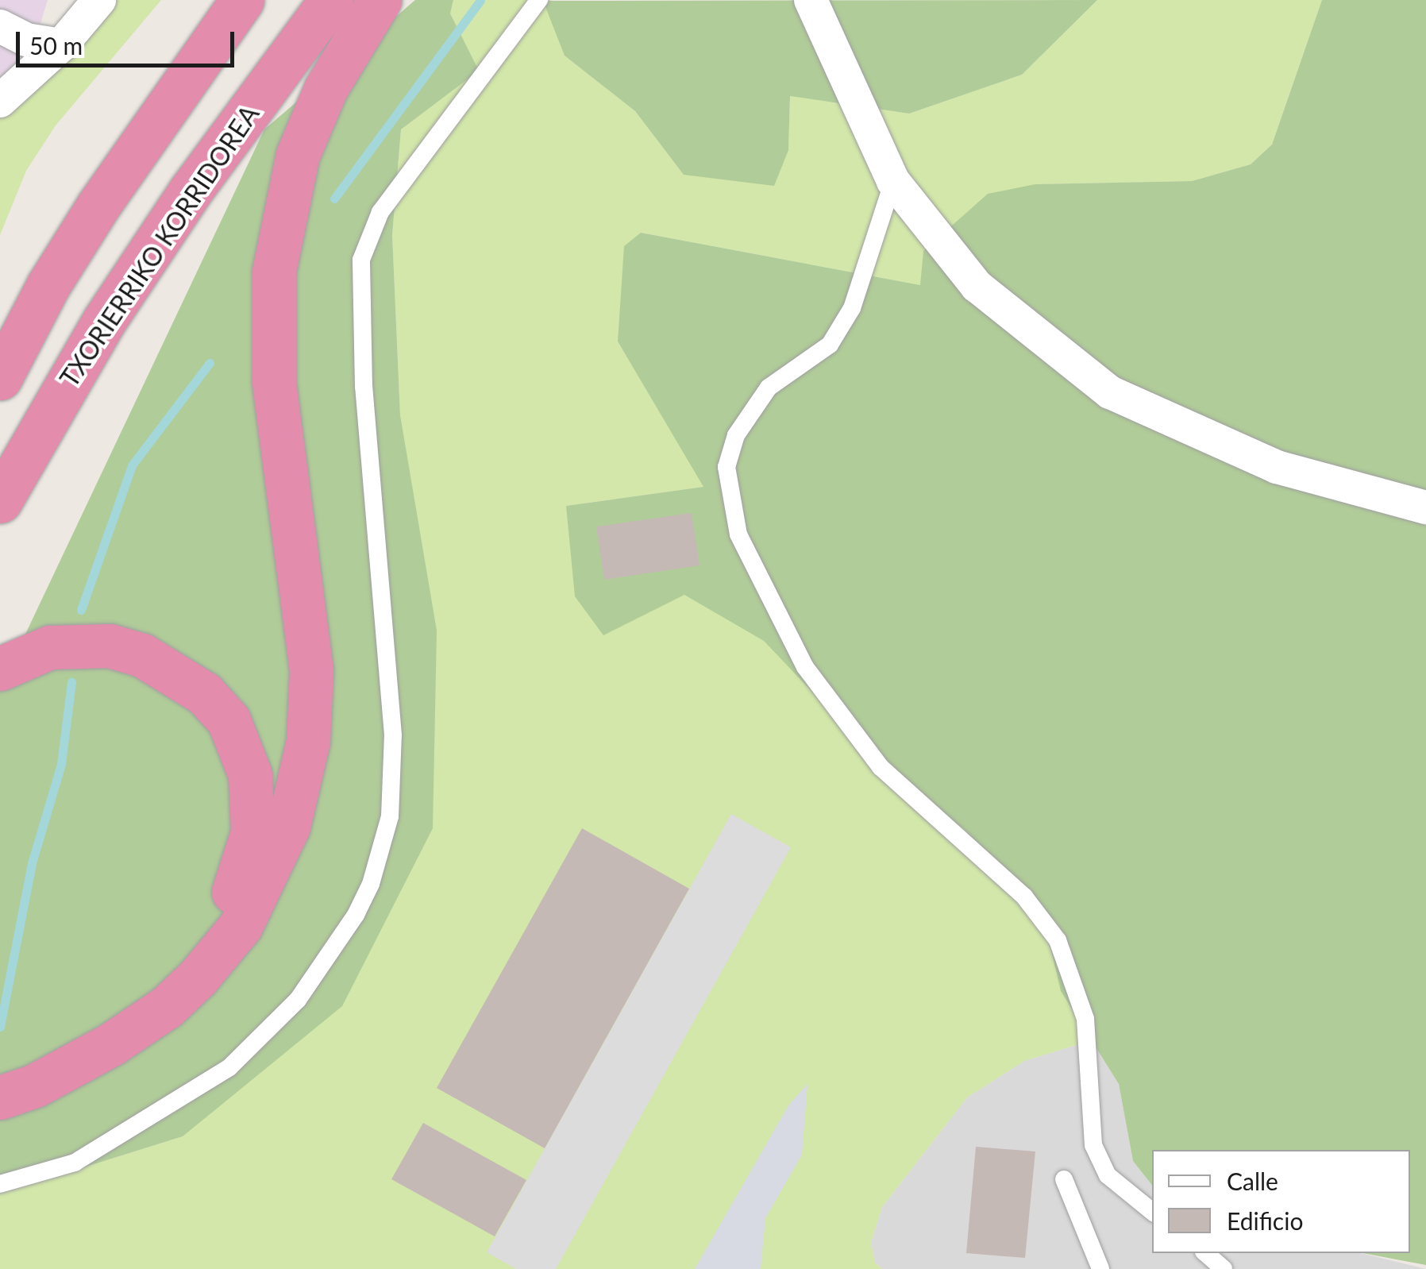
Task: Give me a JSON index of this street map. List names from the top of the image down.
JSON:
{
  "streets": {
    "highway": ["TXORIERRIKO KORRIDOREA"]
  },
  "legend": ["Calle", "Edificio"],
  "scale_bar": "50 m"
}
